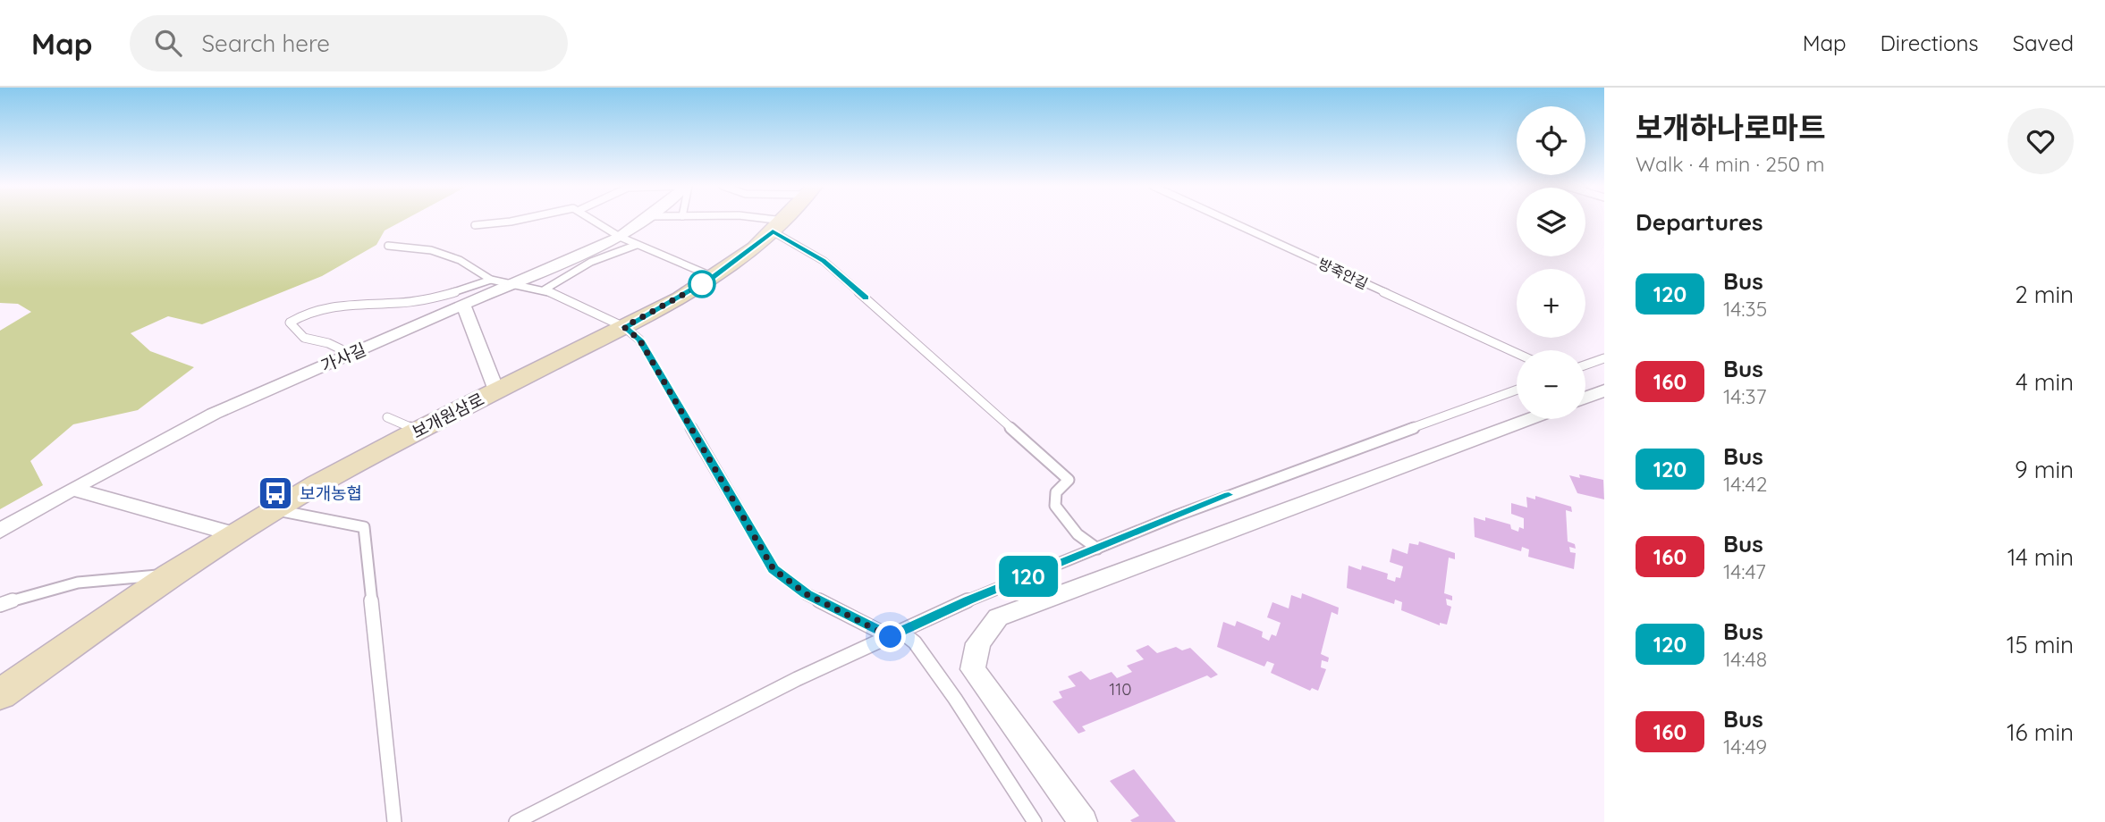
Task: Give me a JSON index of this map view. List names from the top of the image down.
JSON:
{
  "streets": {
    "main road": ["보개원삼로"],
    "street": ["가사길"],
    "lane": ["방죽안길"]
  },
  "places": {
    "bus stop": ["보개농협"]
  },
  "lines": ["bus line 120"],
  "house_numbers": ["110"],
  "page": {
    "header": "Map",
    "search": "Search here",
    "nav": ["Map", "Directions", "Saved"],
    "on_map": "120",
    "heading": [
      ["보개하나로마트", "Walk · 4 min · 250 m"],
      "Departures"
    ],
    "map_buttons": ["+", "−"],
    "list": [
      {
        "mark": "120",
        "name": "Bus",
        "note": "14:35",
        "value": "2 min"
      },
      {
        "mark": "160",
        "name": "Bus",
        "note": "14:37",
        "value": "4 min"
      },
      {
        "mark": "120",
        "name": "Bus",
        "note": "14:42",
        "value": "9 min"
      },
      {
        "mark": "160",
        "name": "Bus",
        "note": "14:47",
        "value": "14 min"
      },
      {
        "mark": "120",
        "name": "Bus",
        "note": "14:48",
        "value": "15 min"
      },
      {
        "mark": "160",
        "name": "Bus",
        "note": "14:49",
        "value": "16 min"
      }
    ]
  }
}
